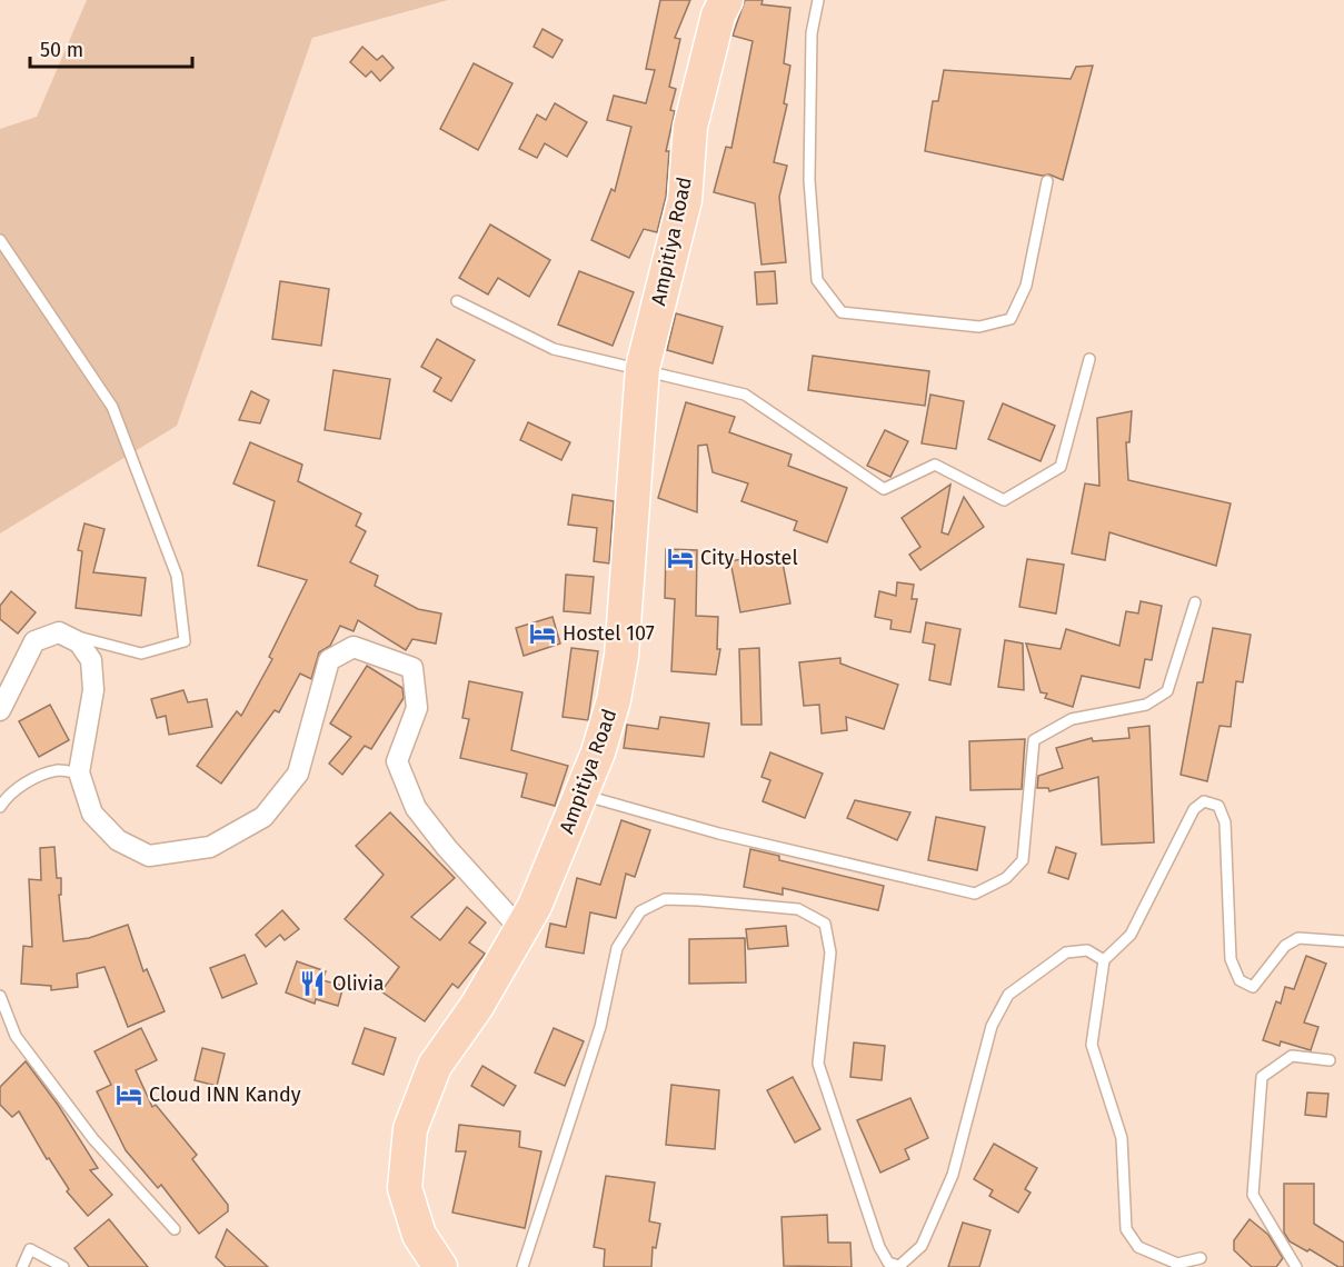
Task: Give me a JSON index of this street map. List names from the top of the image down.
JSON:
{
  "streets": {
    "main road": ["Ampitiya Road"]
  },
  "places": {
    "hotel": ["City Hostel", "Hostel 107", "Cloud INN Kandy"],
    "restaurant": ["Olivia"]
  },
  "scale_bar": "50 m"
}
